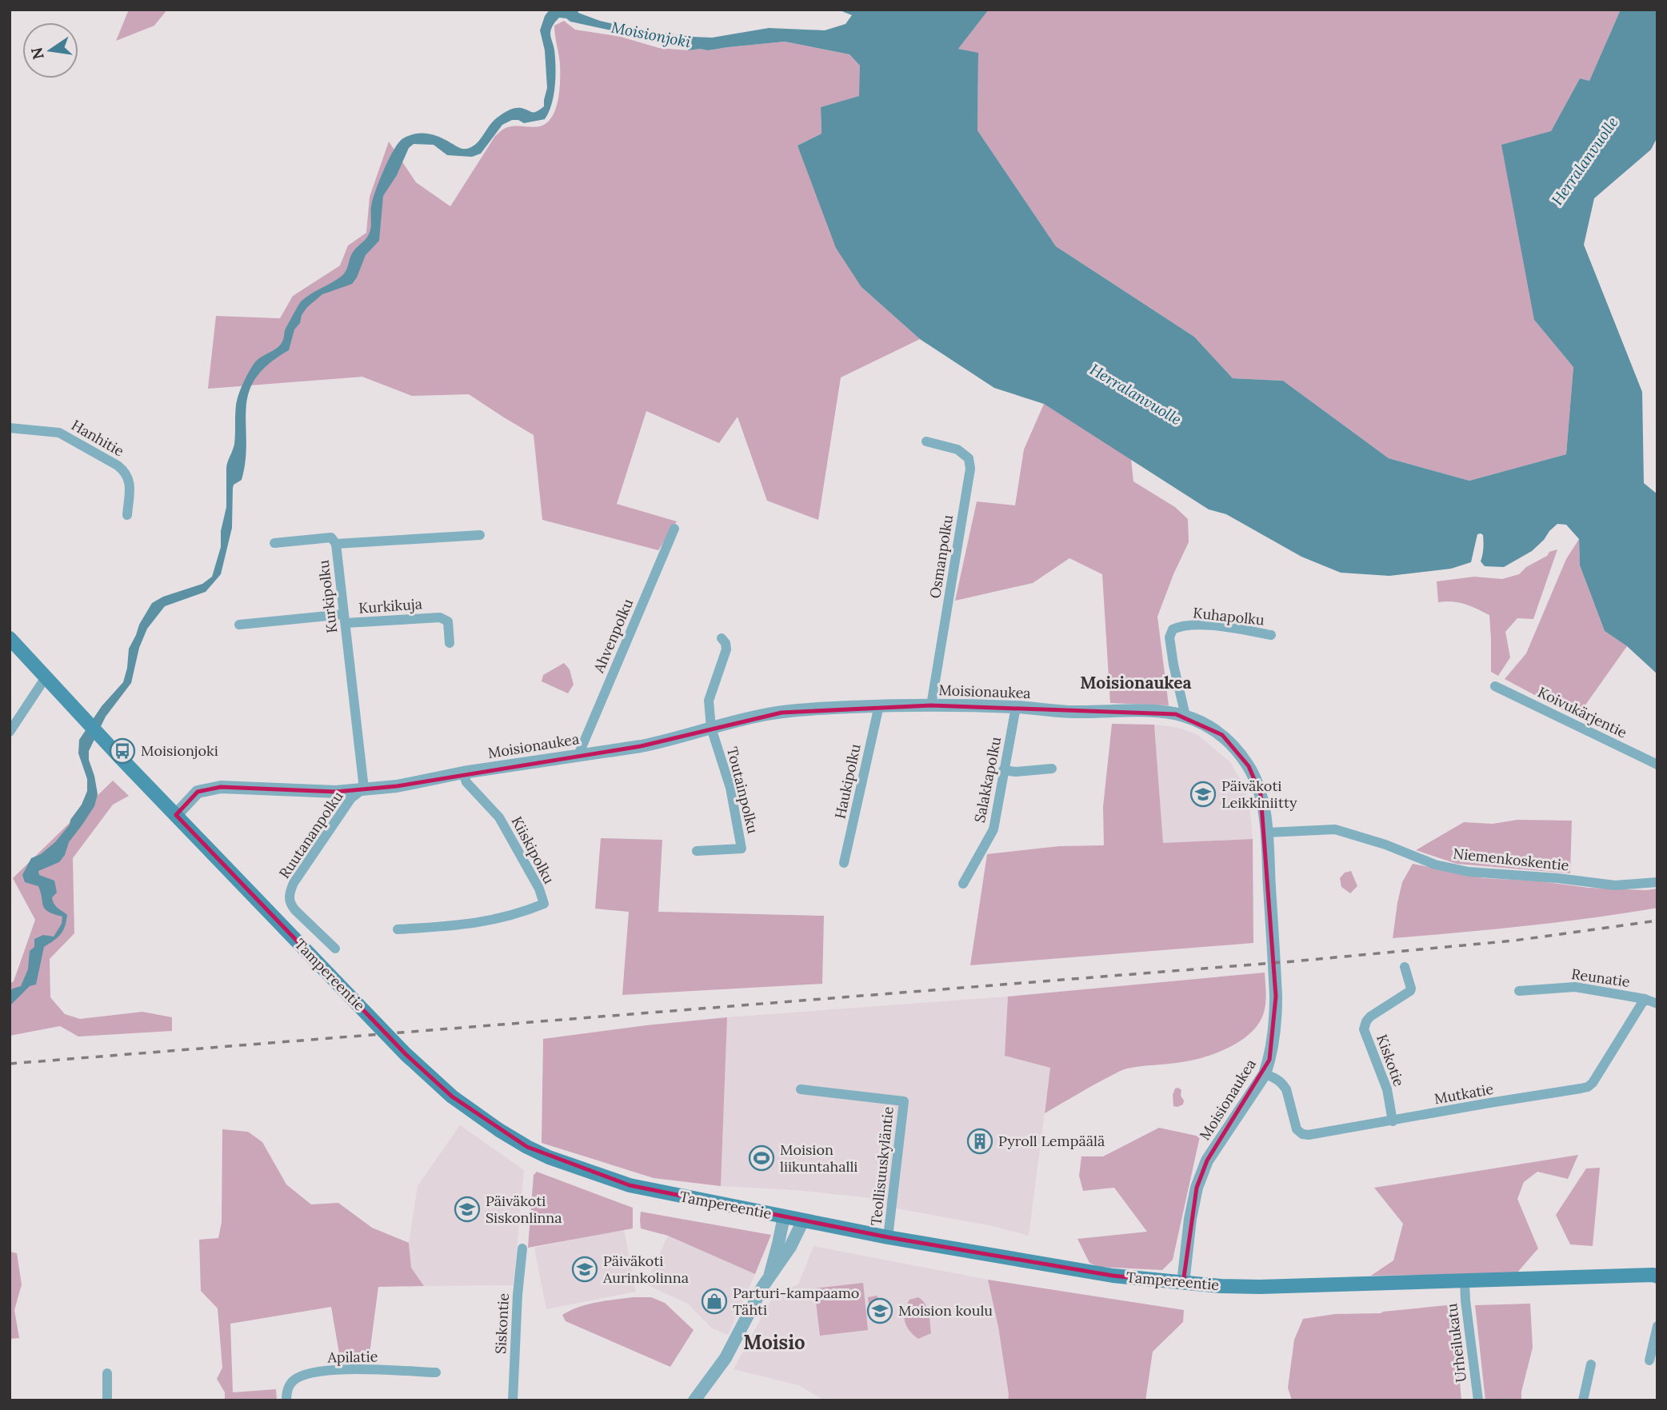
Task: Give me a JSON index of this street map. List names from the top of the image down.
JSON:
{
  "streets": {
    "main road": ["Tampereentie"],
    "street": [
      "Hanhitie",
      "Osmanpolku",
      "Kurkipolku",
      "Kurkikuja",
      "Kuhapolku",
      "Ahvenpolku",
      "Moisionaukea",
      "Koivukärjentie",
      "Salakkapolku",
      "Haukipolku",
      "Toutainpolku",
      "Ruutananpolku",
      "Kiiskipolku",
      "Niemenkoskentie",
      "Reunatie",
      "Kiskotie",
      "Mutkatie",
      "Teollisuuskyläntie",
      "Siskontie",
      "Urheilukatu",
      "Apilatie"
    ]
  },
  "crossings": [
    ["Osmanpolku", "Moisionaukea"],
    ["Kurkipolku", "Kurkikuja"],
    ["Kurkipolku", "Moisionaukea"],
    ["Kurkipolku", "Ruutananpolku"],
    ["Kuhapolku", "Moisionaukea"],
    ["Ahvenpolku", "Moisionaukea"],
    ["Moisionaukea", "Salakkapolku"],
    ["Moisionaukea", "Haukipolku"],
    ["Moisionaukea", "Toutainpolku"],
    ["Moisionaukea", "Ruutananpolku"],
    ["Moisionaukea", "Kiiskipolku"],
    ["Moisionaukea", "Niemenkoskentie"],
    ["Moisionaukea", "Tampereentie"],
    ["Moisionaukea", "Mutkatie"],
    ["Tampereentie", "Teollisuuskyläntie"],
    ["Tampereentie", "Urheilukatu"],
    ["Reunatie", "Mutkatie"],
    ["Kiskotie", "Mutkatie"]
  ],
  "districts": ["Moisionaukea", "Moisio"],
  "water": ["Moisionjoki", "Herralanvuolle"],
  "places": {
    "bus stop": ["Moisionjoki"],
    "school or university": [
      "Päiväkoti Leikkiniitty",
      "Päiväkoti Siskonlinna",
      "Päiväkoti Aurinkolinna",
      "Moision koulu"
    ],
    "building": ["Pyroll Lempäälä"],
    "sports": ["Moision liikuntahalli"],
    "shop": ["Parturi-kampaamo Tähti"]
  },
  "north": "left"
}
